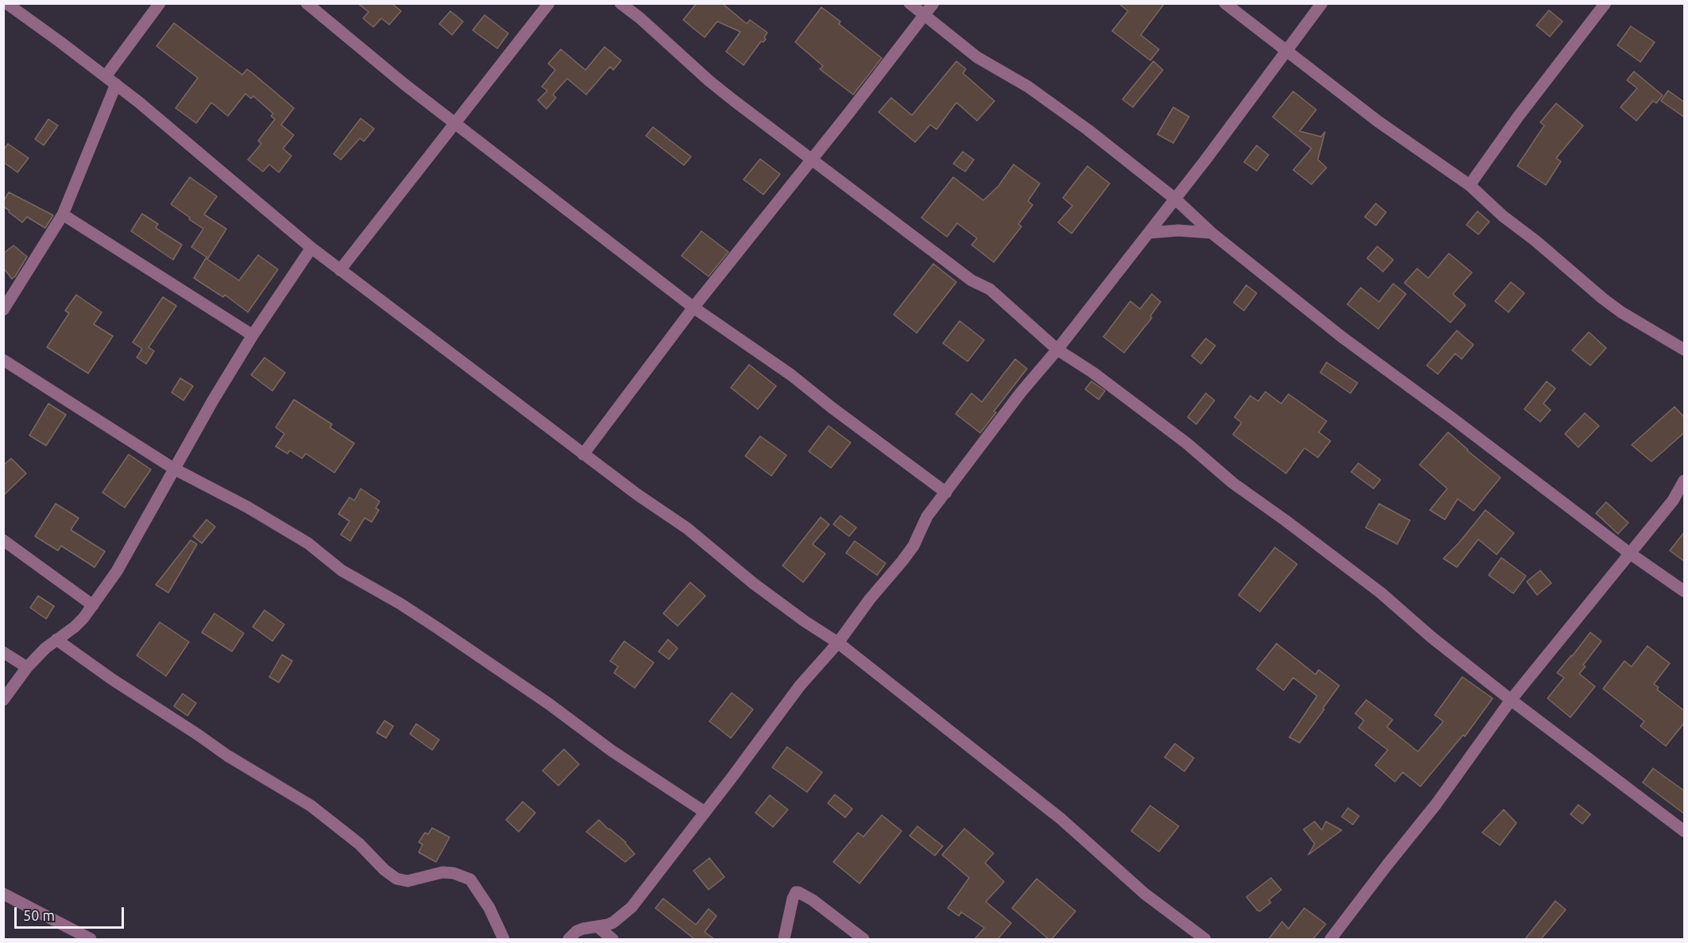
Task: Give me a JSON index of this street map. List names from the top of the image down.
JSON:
{
  "scale_bar": "50 m"
}
